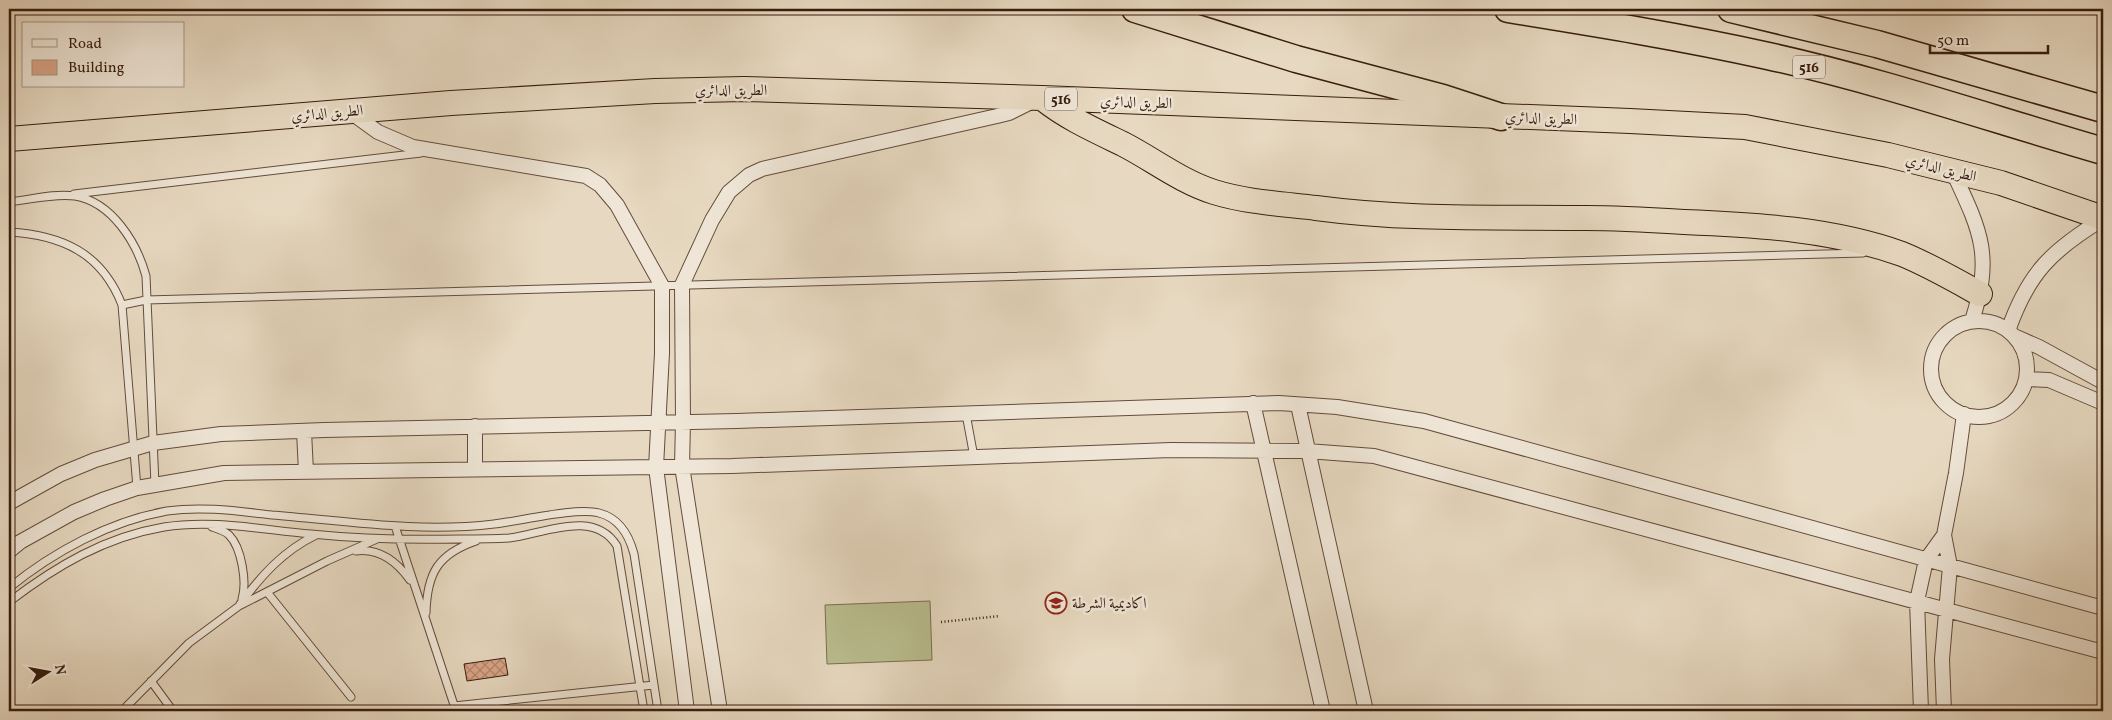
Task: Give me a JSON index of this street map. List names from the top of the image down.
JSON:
{
  "streets": {
    "highway": ["516", "الطريق الدائري"]
  },
  "crossings": [
    ["516", "الطريق الدائري"]
  ],
  "places": {
    "school or university": ["اكاديمية الشرطة"]
  },
  "legend": ["Road", "Building"],
  "scale_bar": "50 m",
  "north": "right"
}
